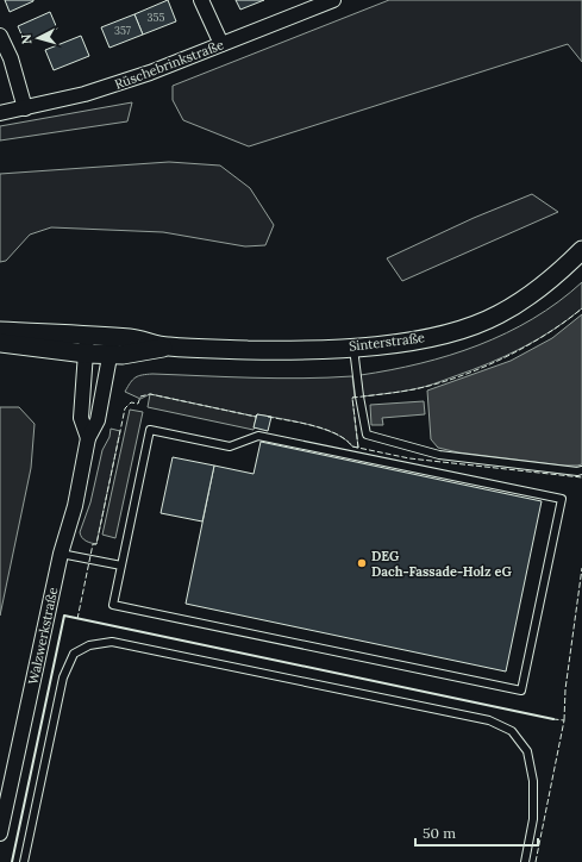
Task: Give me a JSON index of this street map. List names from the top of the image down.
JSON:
{
  "streets": {
    "street": ["Rüschebrinkstraße", "Sinterstraße", "Walzwerkstraße"]
  },
  "crossings": [
    ["Sinterstraße", "Walzwerkstraße"]
  ],
  "places": ["DEG Dach-Fassade-Holz eG"],
  "house_numbers": ["355", "357"],
  "scale_bar": "50 m",
  "north": "left"
}
